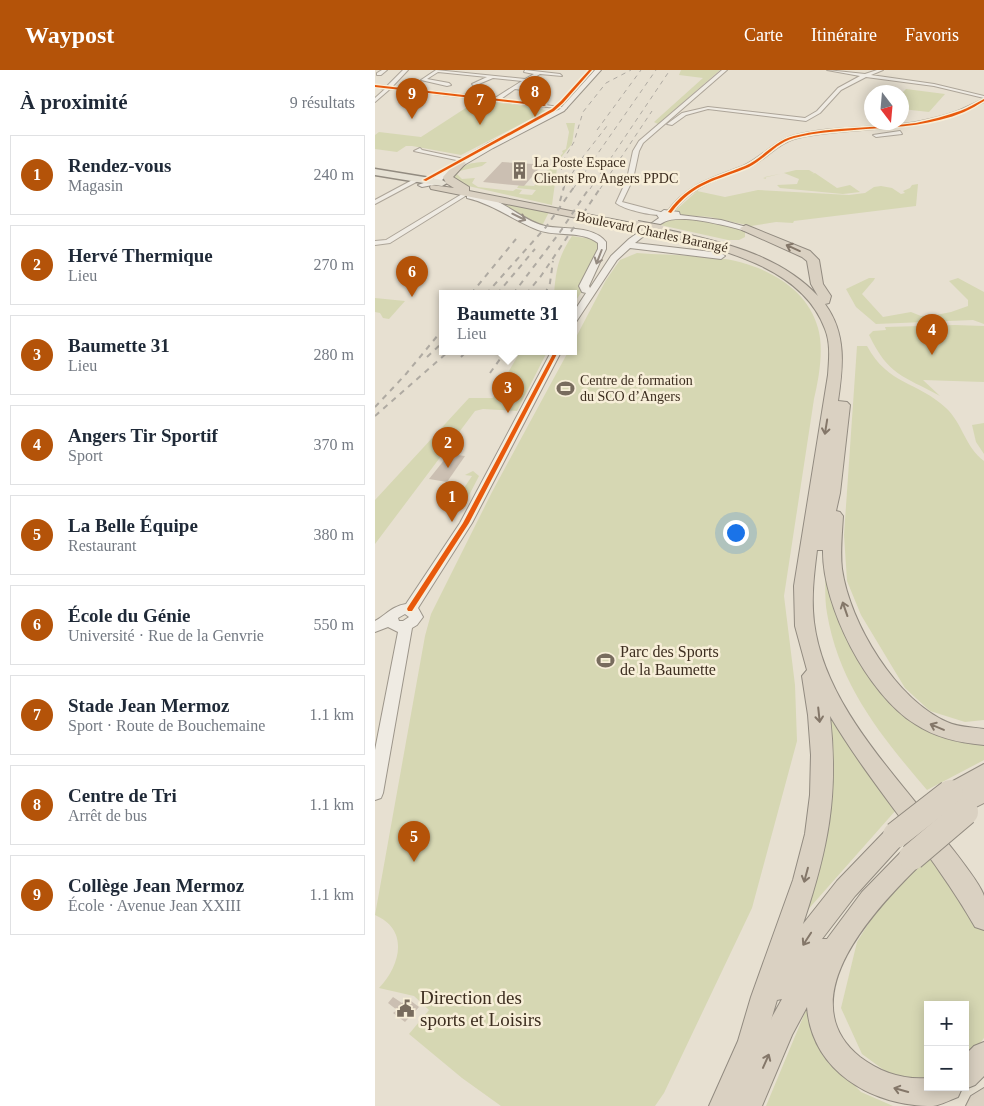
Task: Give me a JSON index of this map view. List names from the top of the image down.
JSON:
{
  "streets": {
    "highway": ["Boulevard Charles Barangé"]
  },
  "places": {
    "building": ["La Poste Espace Clients Pro Angers PPDC"],
    "sports": ["Centre de formation du SCO d’Angers", "Parc des Sports de la Baumette"],
    "public building": ["Direction des sports et Loisirs"]
  },
  "north": "bottom",
  "page": {
    "header": "Waypost",
    "nav": ["Carte", "Itinéraire", "Favoris"],
    "heading": ["À proximité", "9 résultats"],
    "pins": [
      "8",
      "9",
      "7",
      "6",
      "4",
      "3",
      "2",
      "1",
      "5"
    ],
    "list": [
      {
        "mark": "1",
        "name": "Rendez-vous",
        "note": "Magasin",
        "value": "240 m"
      },
      {
        "mark": "2",
        "name": "Hervé Thermique",
        "note": "Lieu",
        "value": "270 m"
      },
      {
        "mark": "3",
        "name": "Baumette 31",
        "note": "Lieu",
        "value": "280 m"
      },
      {
        "mark": "4",
        "name": "Angers Tir Sportif",
        "note": "Sport",
        "value": "370 m"
      },
      {
        "mark": "5",
        "name": "La Belle Équipe",
        "note": "Restaurant",
        "value": "380 m"
      },
      {
        "mark": "6",
        "name": "École du Génie",
        "note": "Université · Rue de la Genvrie",
        "value": "550 m"
      },
      {
        "mark": "7",
        "name": "Stade Jean Mermoz",
        "note": "Sport · Route de Bouchemaine",
        "value": "1.1 km"
      },
      {
        "mark": "8",
        "name": "Centre de Tri",
        "note": "Arrêt de bus",
        "value": "1.1 km"
      },
      {
        "mark": "9",
        "name": "Collège Jean Mermoz",
        "note": "École · Avenue Jean XXIII",
        "value": "1.1 km"
      }
    ],
    "popup": ["Baumette 31", "Lieu"],
    "map_buttons": ["+", "−"]
  }
}
